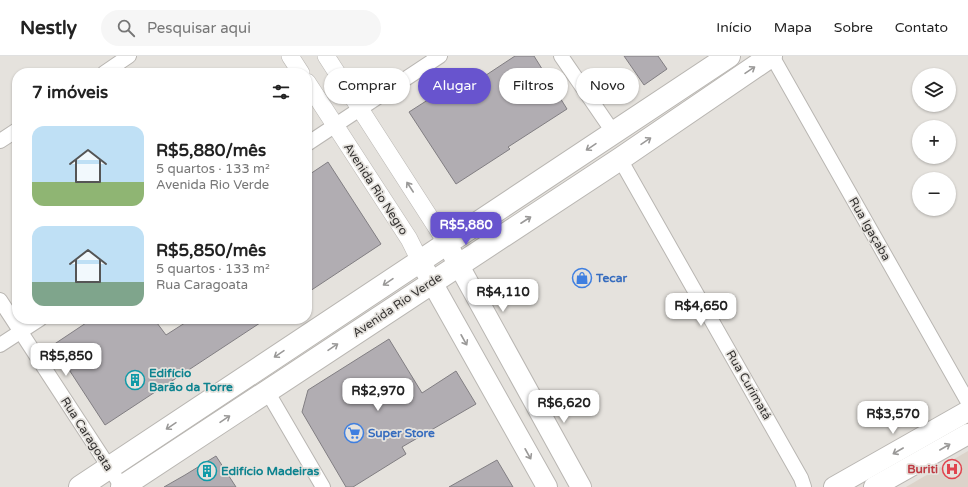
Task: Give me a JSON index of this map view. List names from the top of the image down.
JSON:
{
  "streets": {
    "main road": ["Avenida Rio Negro", "Avenida Rio Verde"],
    "street": ["Rua Igaçaba", "Rua Curimatá", "Rua Caragoata"]
  },
  "crossings": [
    ["Avenida Rio Negro", "Avenida Rio Verde"],
    ["Rua Igaçaba", "Avenida Rio Verde"],
    ["Avenida Rio Verde", "Rua Curimatá"],
    ["Avenida Rio Verde", "Rua Caragoata"]
  ],
  "one_way": ["Avenida Rio Negro"],
  "places": {
    "shop": ["Tecar"],
    "building": ["Edifício Barão da Torre", "Edifício Madeiras"],
    "supermarket": ["Super Store"],
    "hospital": ["Buriti"]
  },
  "page": {
    "header": "Nestly",
    "search": "Pesquisar aqui",
    "nav": [
      "Início",
      "Mapa",
      "Sobre",
      "Contato"
    ],
    "map_buttons": ["+", "−"],
    "chip": [
      "Comprar",
      "Alugar",
      "Filtros",
      "Novo"
    ],
    "heading": "7 imóveis",
    "list": [
      {
        "name": "R$5,880/mês",
        "note": "5 quartos · 133 m² · Avenida Rio Verde"
      },
      {
        "name": "R$5,850/mês",
        "note": "5 quartos · 133 m² · Rua Caragoata"
      }
    ],
    "price": [
      "R$5,880",
      "R$4,110",
      "R$4,650",
      "R$5,850",
      "R$2,970",
      "R$6,620",
      "R$3,570"
    ]
  }
}
